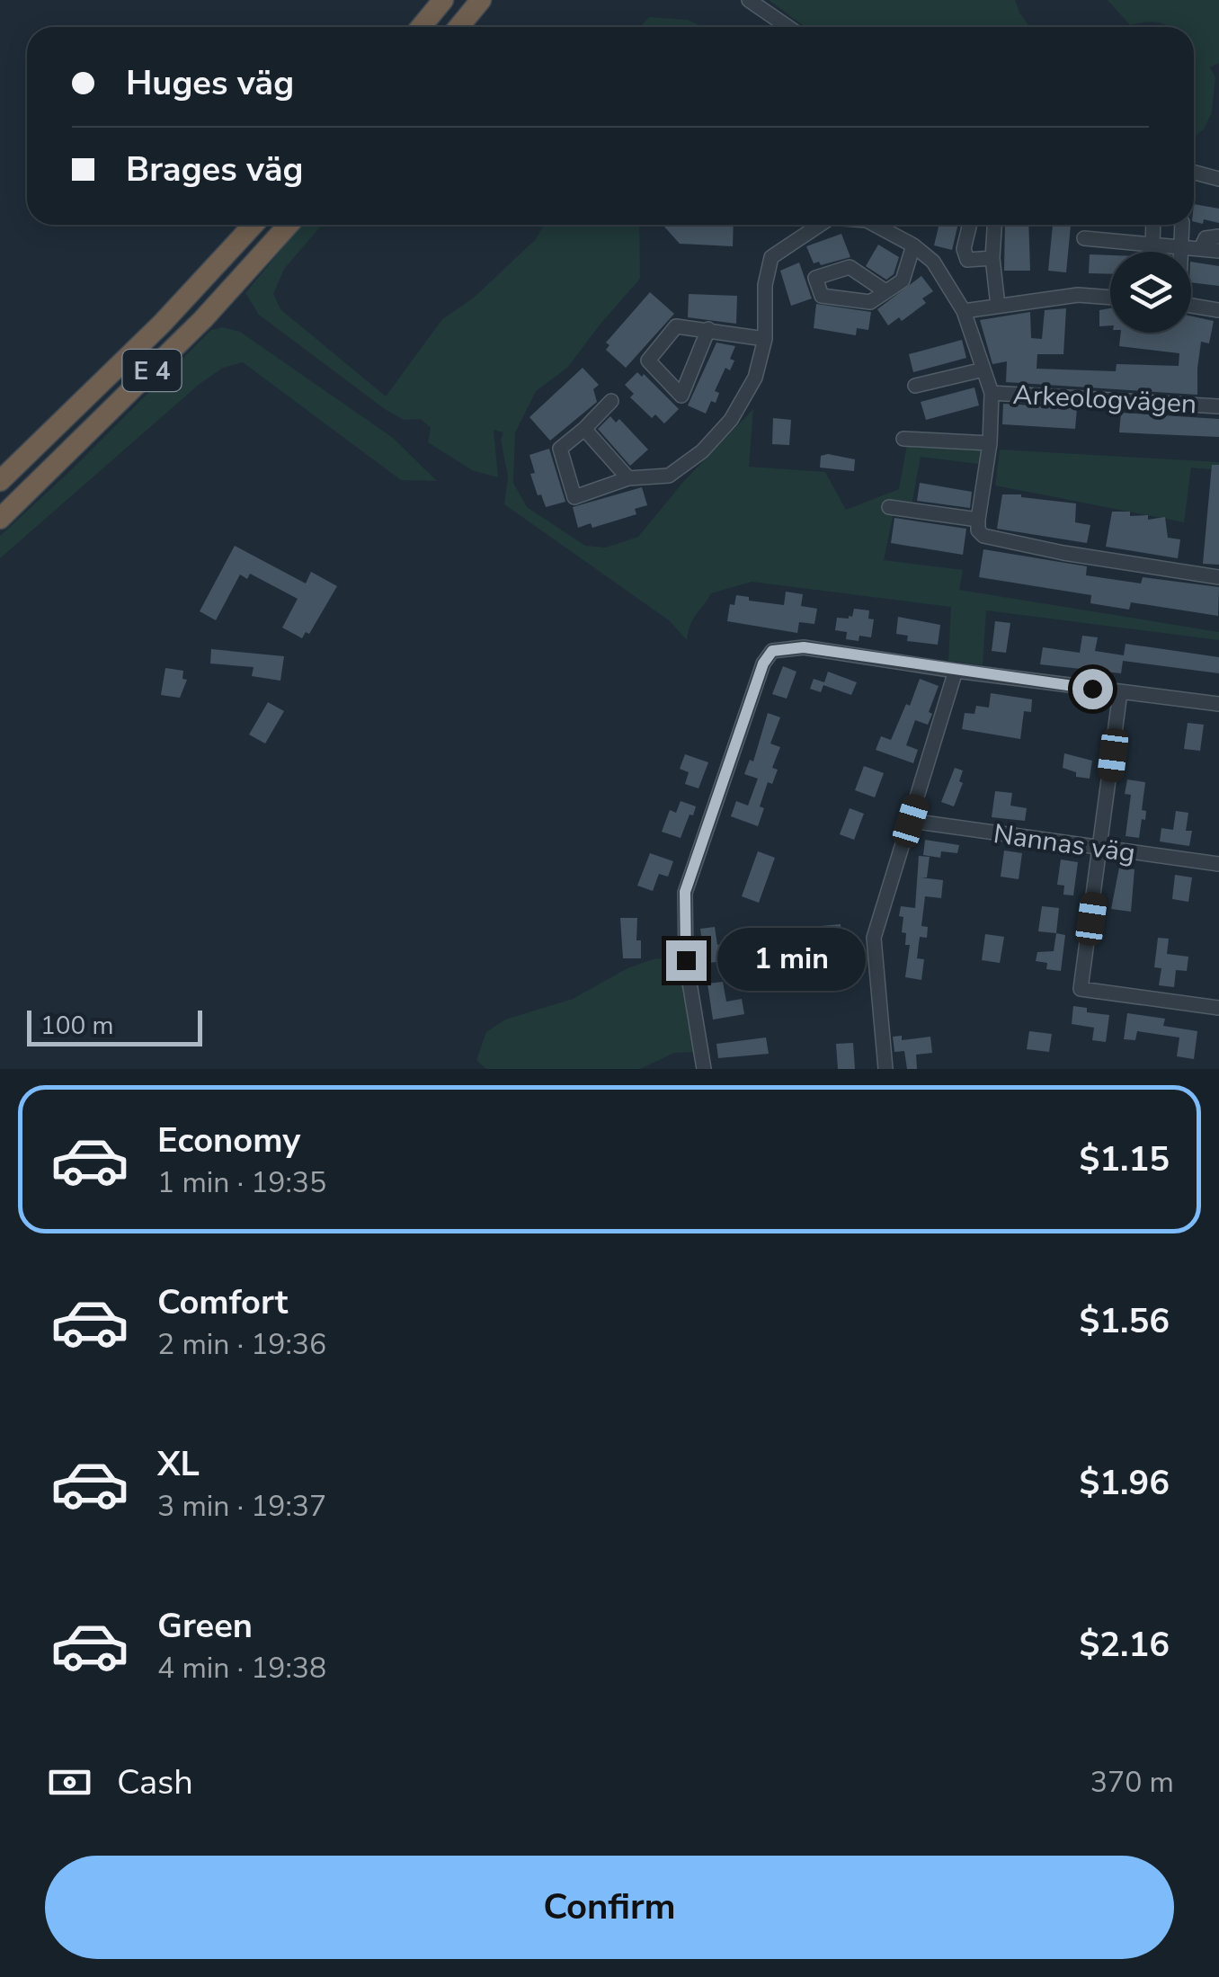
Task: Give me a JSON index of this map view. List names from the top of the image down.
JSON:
{
  "streets": {
    "highway": ["E 4"],
    "street": ["Arkeologvägen", "Nannas väg"]
  },
  "scale_bar": "100 m",
  "page": {
    "banner": ["Huges väg", "Brages väg"],
    "bubble": "1 min",
    "scale": "100 m",
    "list": [
      {
        "name": "Economy",
        "note": "1 min · 19:35",
        "value": "$1.15"
      },
      {
        "name": "Comfort",
        "note": "2 min · 19:36",
        "value": "$1.56"
      },
      {
        "name": "XL",
        "note": "3 min · 19:37",
        "value": "$1.96"
      },
      {
        "name": "Green",
        "note": "4 min · 19:38",
        "value": "$2.16"
      }
    ],
    "pay": ["Cash", "370 m"],
    "buttons": "Confirm"
  }
}
